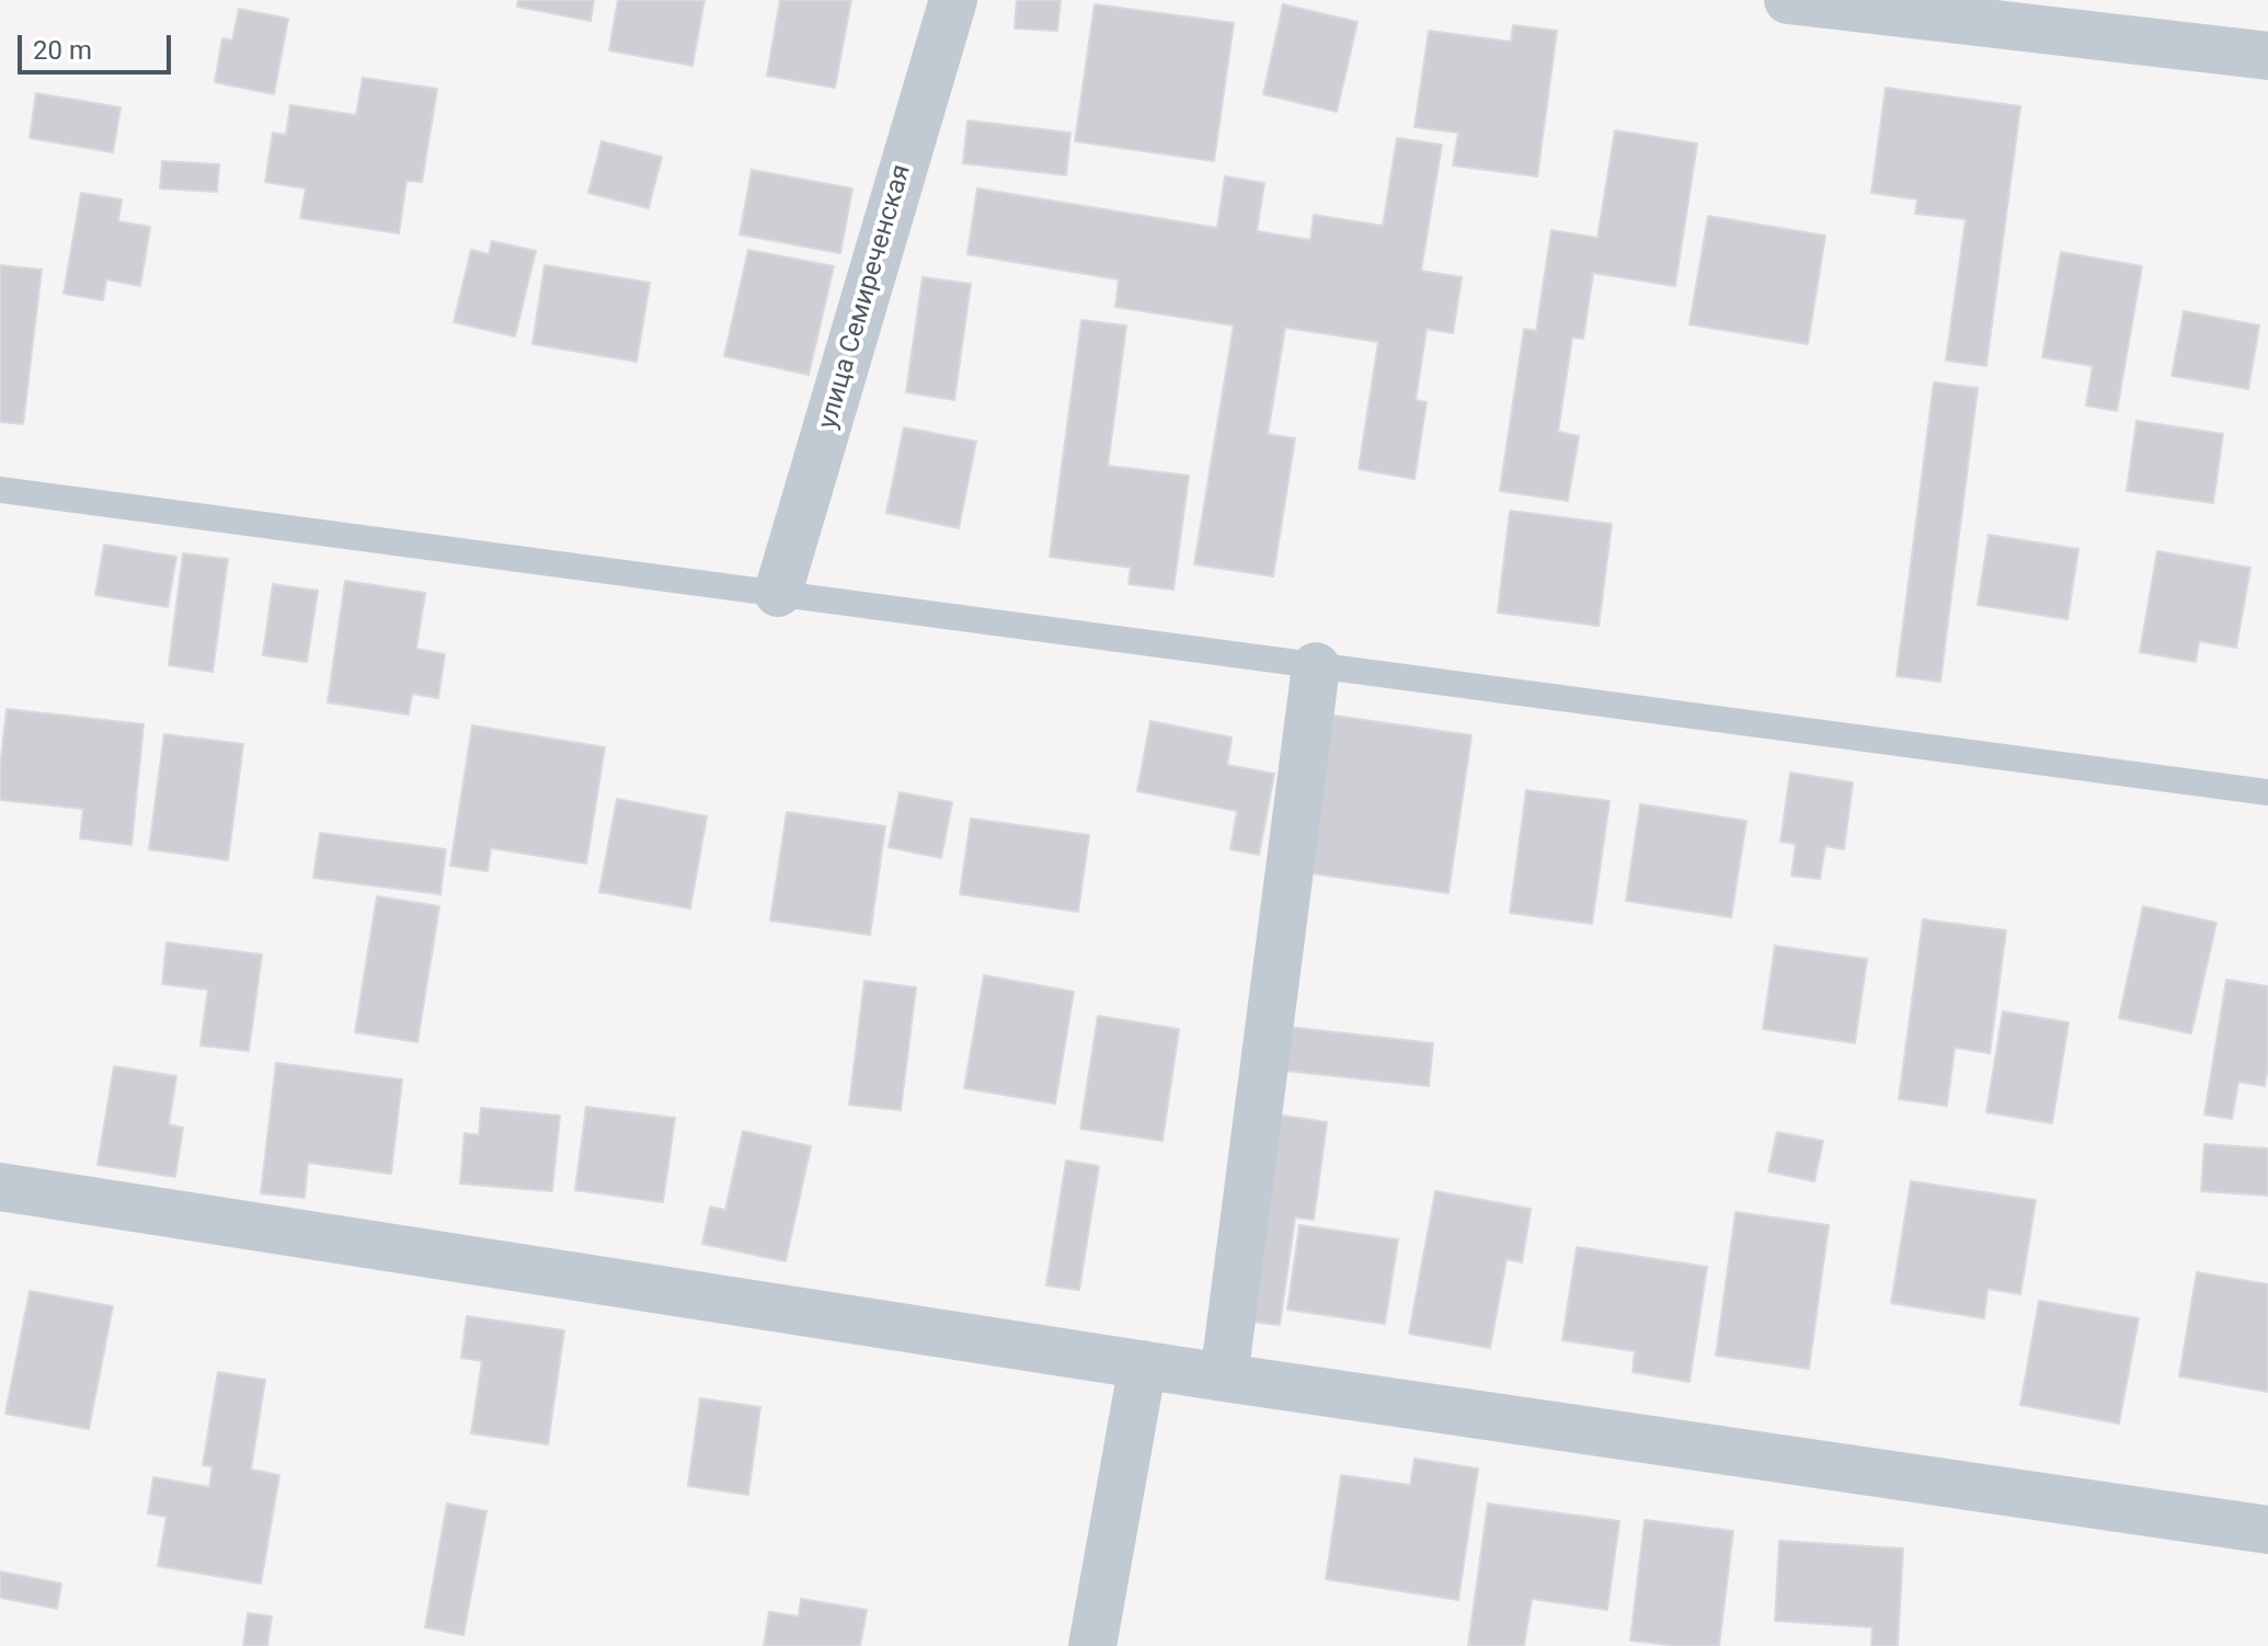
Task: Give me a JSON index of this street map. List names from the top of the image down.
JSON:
{
  "streets": {
    "street": ["улица Семиреченская"]
  },
  "scale_bar": "20 m"
}
